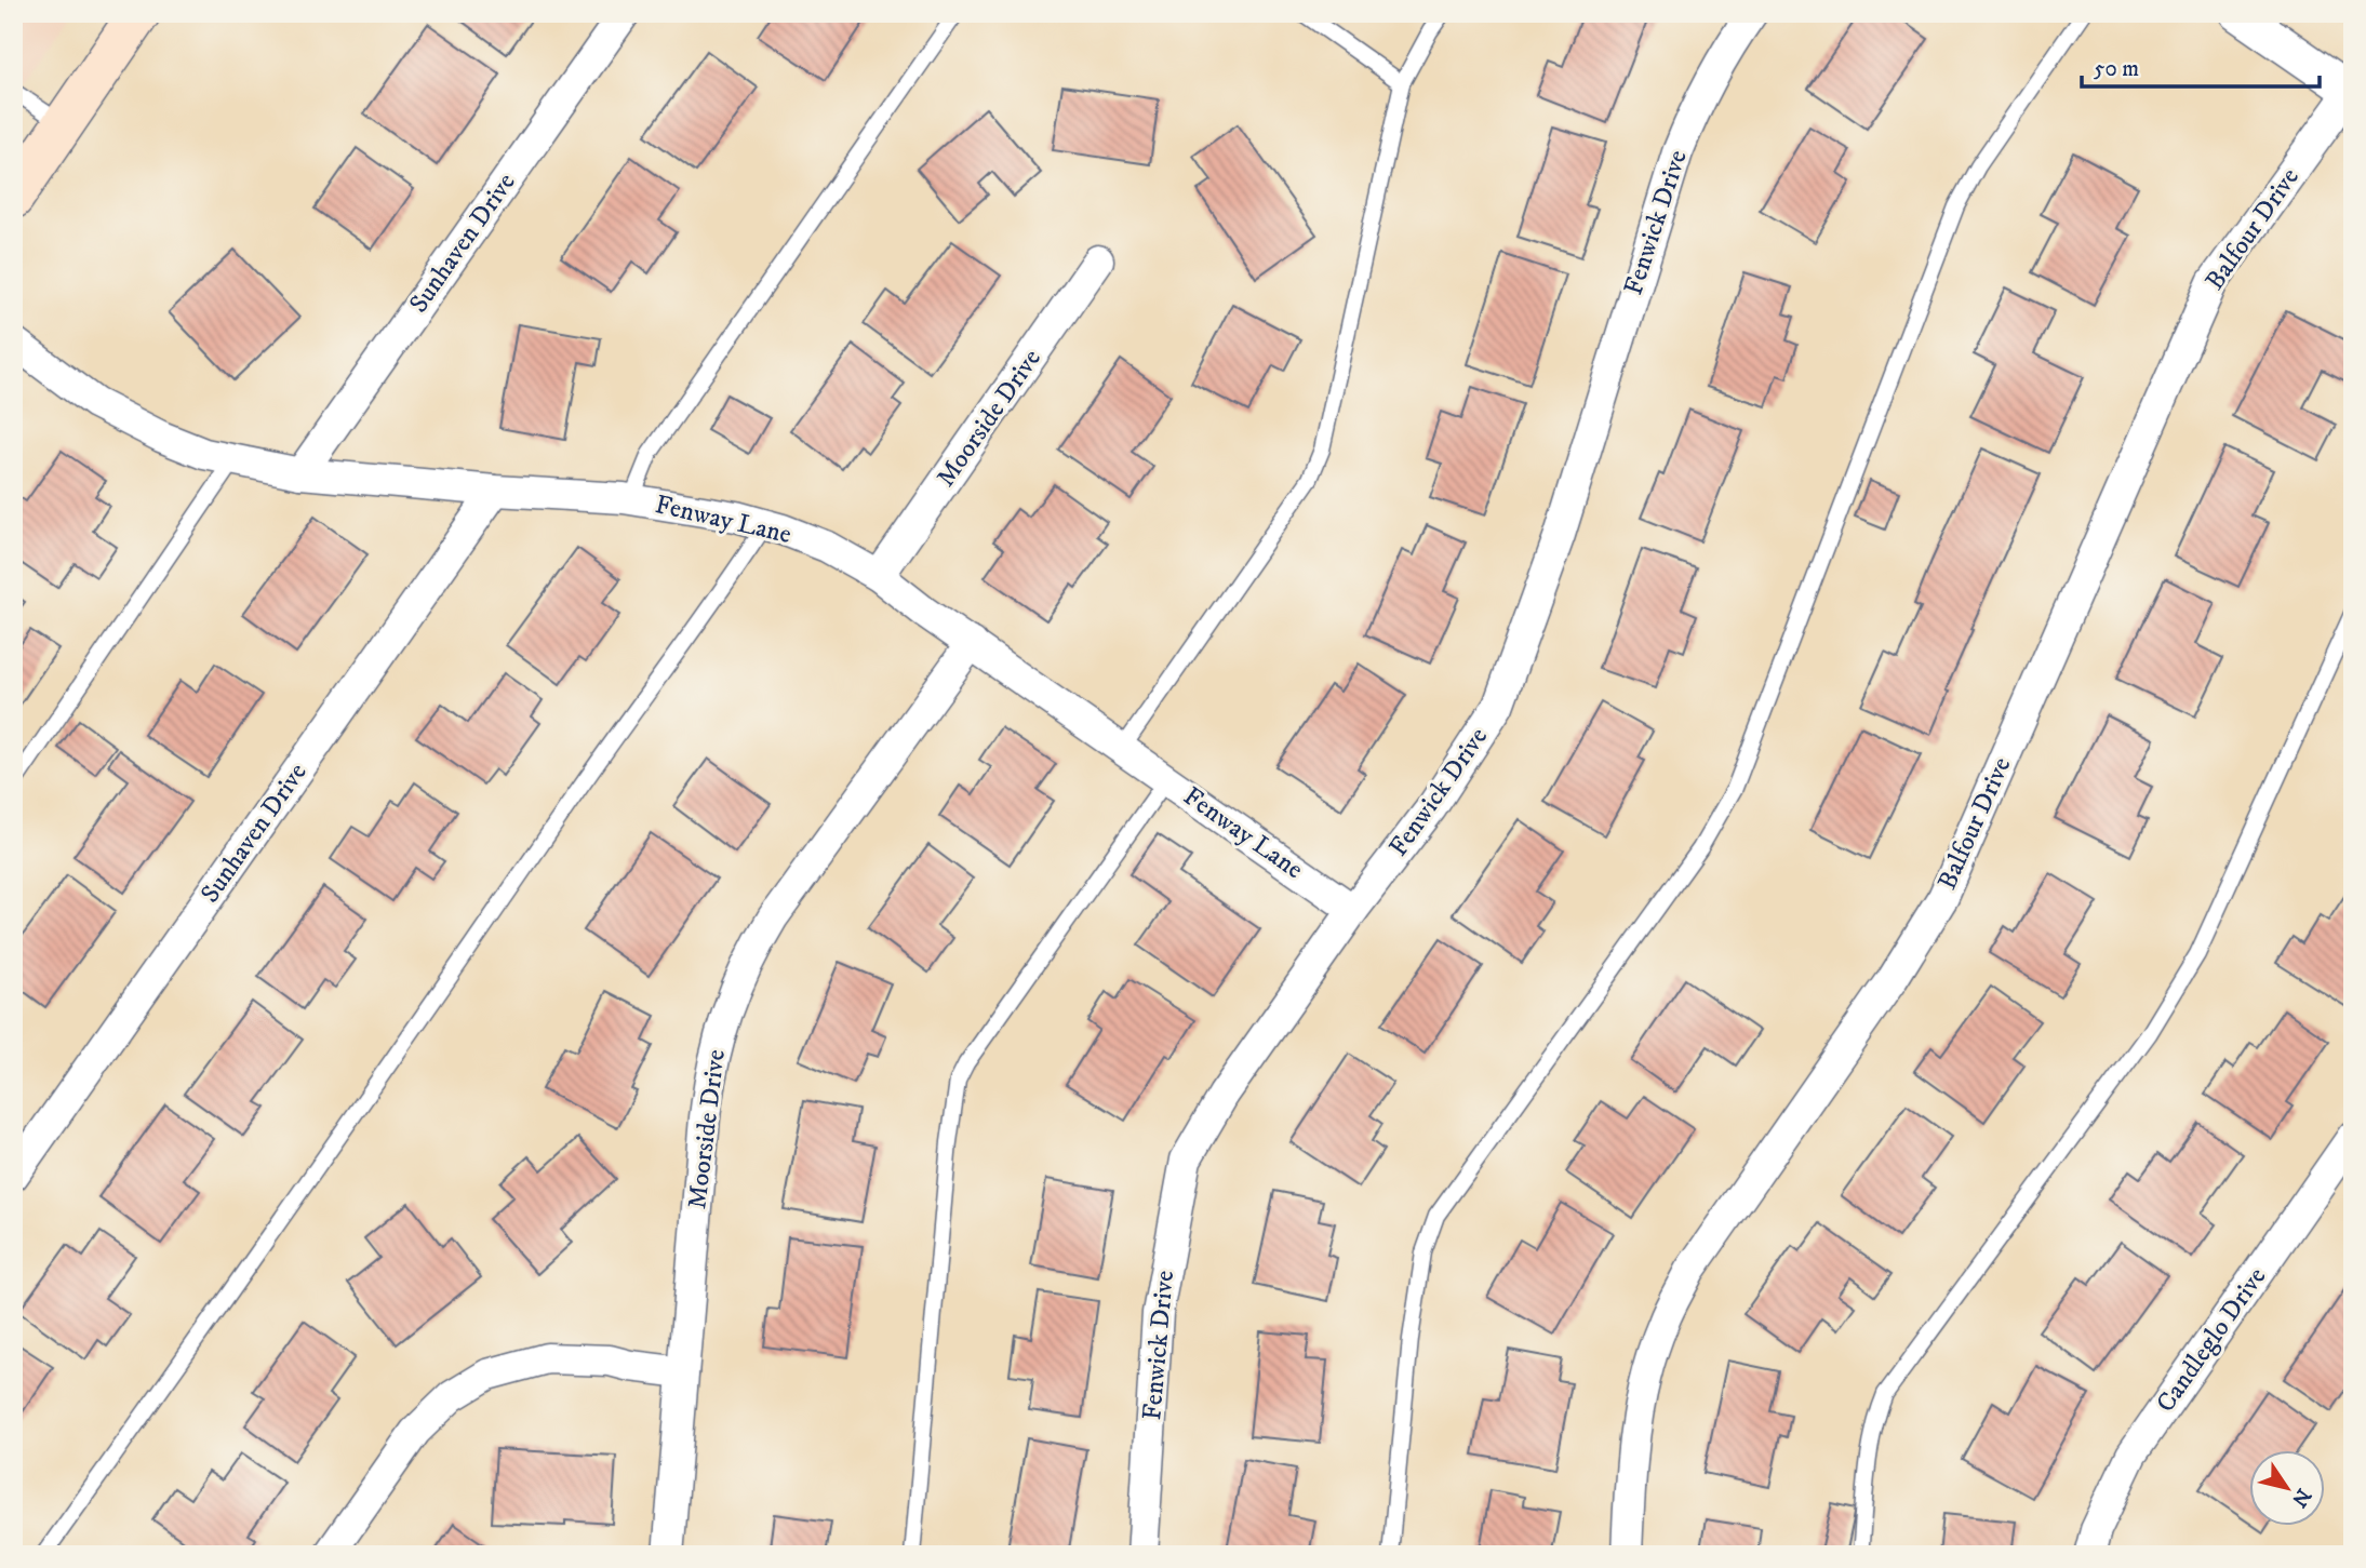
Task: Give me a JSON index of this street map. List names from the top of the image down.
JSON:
{
  "streets": {
    "street": [
      "Fenwick Drive",
      "Balfour Drive",
      "Sunhaven Drive",
      "Moorside Drive",
      "Fenway Lane",
      "Candleglo Drive"
    ]
  },
  "crossings": [
    ["Fenwick Drive", "Fenway Lane"],
    ["Sunhaven Drive", "Fenway Lane"],
    ["Moorside Drive", "Fenway Lane"]
  ],
  "scale_bar": "50 m",
  "north": "bottom right"
}
